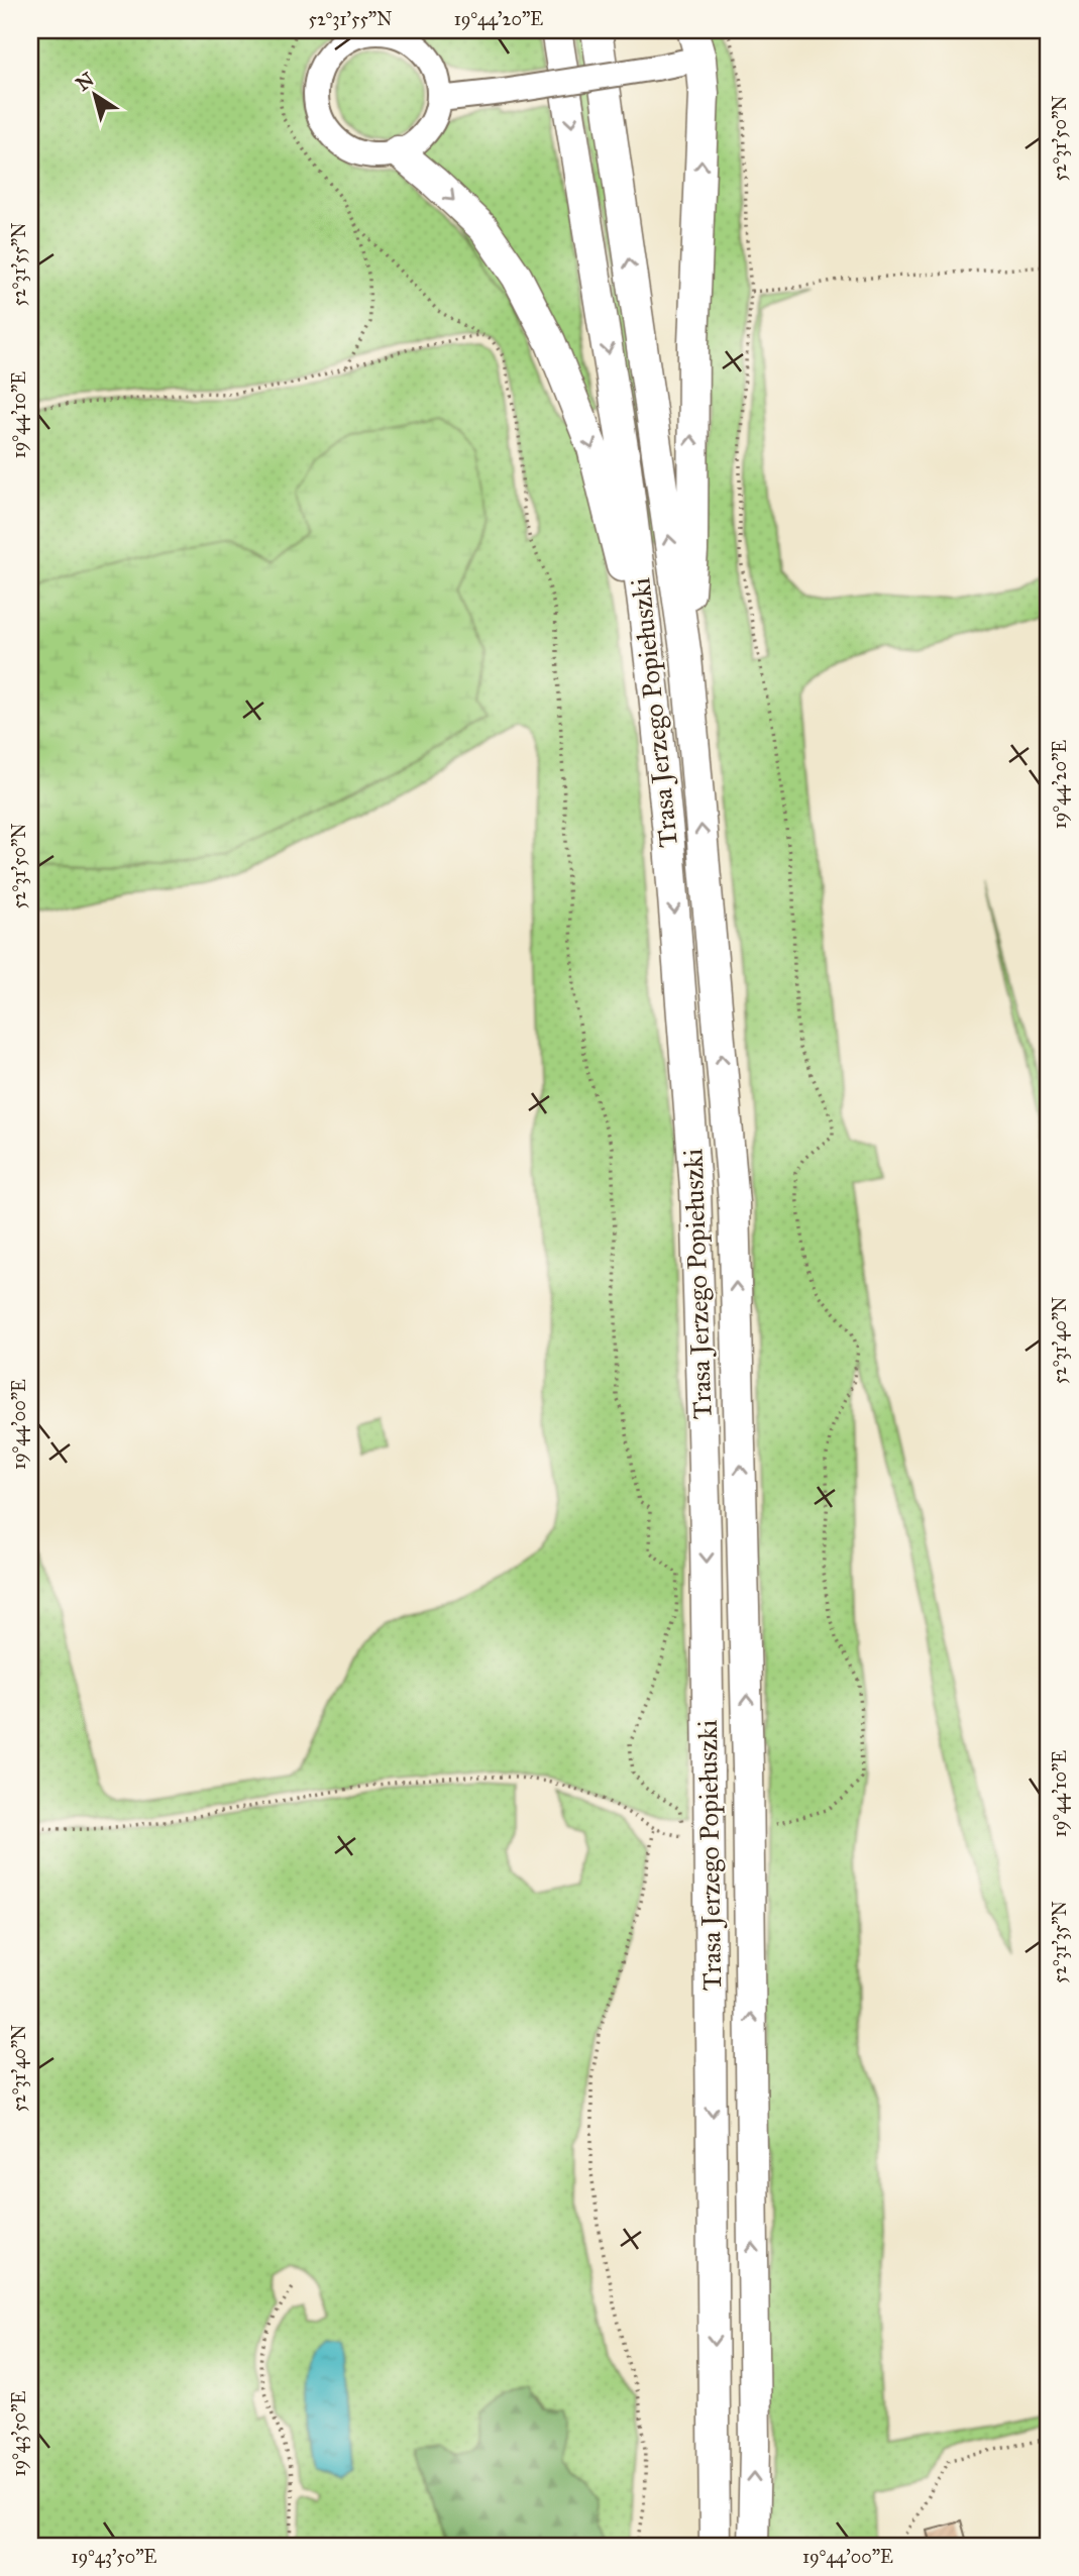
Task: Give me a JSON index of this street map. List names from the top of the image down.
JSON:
{
  "streets": {
    "main road": ["Trasa Jerzego Popiełuszki"]
  },
  "north": "top left",
  "coordinates": [
    "52°31'55\"N",
    "19°44'20\"E",
    "52°31'50\"N",
    "19°44'10\"E",
    "52°31'40\"N",
    "19°44'00\"E",
    "52°31'35\"N",
    "19°43'50\"E"
  ]
}
